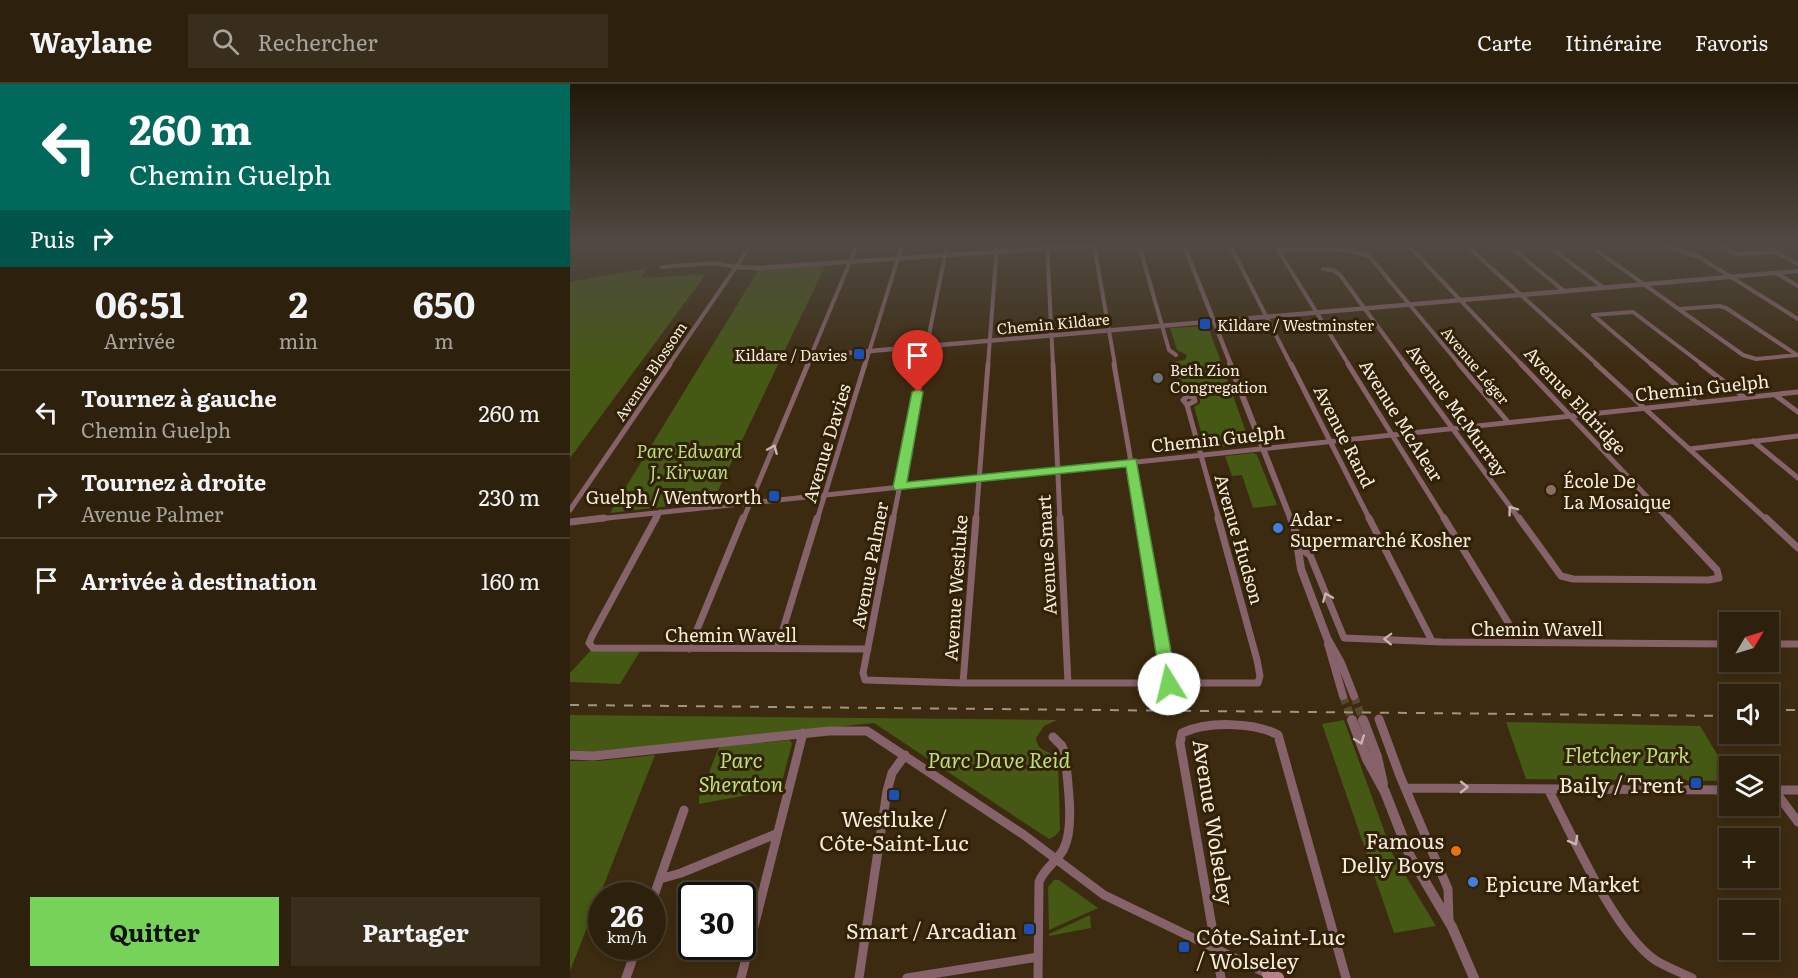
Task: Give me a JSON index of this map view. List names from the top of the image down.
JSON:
{
  "streets": {
    "street": [
      "Chemin Kildare",
      "Avenue Léger",
      "Avenue Blossom",
      "Chemin Guelph",
      "Avenue Eldridge",
      "Avenue McMurray",
      "Avenue McAlear",
      "Avenue Rand",
      "Avenue Davies",
      "Avenue Hudson",
      "Avenue Smart",
      "Avenue Palmer",
      "Avenue Westluke",
      "Chemin Wavell",
      "Avenue Wolseley"
    ]
  },
  "crossings": [
    ["Chemin Kildare", "Avenue Léger"],
    ["Chemin Kildare", "Avenue Eldridge"],
    ["Chemin Kildare", "Avenue McMurray"],
    ["Chemin Kildare", "Avenue McAlear"],
    ["Chemin Kildare", "Avenue Rand"],
    ["Chemin Kildare", "Avenue Davies"],
    ["Chemin Kildare", "Avenue Smart"],
    ["Chemin Kildare", "Avenue Palmer"],
    ["Chemin Kildare", "Avenue Westluke"],
    ["Avenue Léger", "Chemin Guelph"],
    ["Chemin Guelph", "Avenue Eldridge"],
    ["Chemin Guelph", "Avenue McMurray"],
    ["Chemin Guelph", "Avenue McAlear"],
    ["Chemin Guelph", "Avenue Rand"],
    ["Chemin Guelph", "Avenue Davies"],
    ["Chemin Guelph", "Avenue Hudson"],
    ["Chemin Guelph", "Avenue Smart"],
    ["Chemin Guelph", "Avenue Palmer"],
    ["Chemin Guelph", "Avenue Westluke"],
    ["Chemin Guelph", "Chemin Wavell"],
    ["Avenue Eldridge", "Avenue McMurray"],
    ["Avenue McAlear", "Chemin Wavell"],
    ["Avenue Rand", "Chemin Wavell"],
    ["Avenue Davies", "Chemin Wavell"],
    ["Avenue Palmer", "Avenue Westluke"],
    ["Avenue Palmer", "Chemin Wavell"]
  ],
  "one_way": ["Avenue McMurray"],
  "parks": [
    "Parc Edward J. Kirwan",
    "Fletcher Park",
    "Parc Sheraton",
    "Parc Dave Reid"
  ],
  "places": {
    "transit": [
      "Kildare / Westminster",
      "Kildare / Davies",
      "Guelph / Wentworth",
      "Baily / Trent",
      "Westluke / Côte-Saint-Luc",
      "Smart / Arcadian",
      "Côte-Saint-Luc / Wolseley"
    ],
    "other": [
      "Beth Zion Congregation",
      "École De La Mosaique",
      "Adar - Supermarché Kosher",
      "Famous Delly Boys",
      "Epicure Market"
    ]
  },
  "north": "top right",
  "page": {
    "header": "Waylane",
    "search": "Rechercher",
    "nav": ["Carte", "Itinéraire", "Favoris"],
    "turn": ["260 m", "Chemin Guelph"],
    "then": "Puis",
    "eta": [
      "06:51",
      "Arrivée",
      "2",
      "min",
      "650",
      "m"
    ],
    "list": [
      {
        "name": "Tournez à gauche",
        "note": "Chemin Guelph",
        "value": "260 m"
      },
      {
        "name": "Tournez à droite",
        "note": "Avenue Palmer",
        "value": "230 m"
      },
      {
        "name": "Arrivée à destination",
        "value": "160 m"
      }
    ],
    "map_buttons": ["+", "−"],
    "speed": "26 km/h",
    "limit": "30",
    "buttons": ["Quitter", "Partager"]
  }
}
